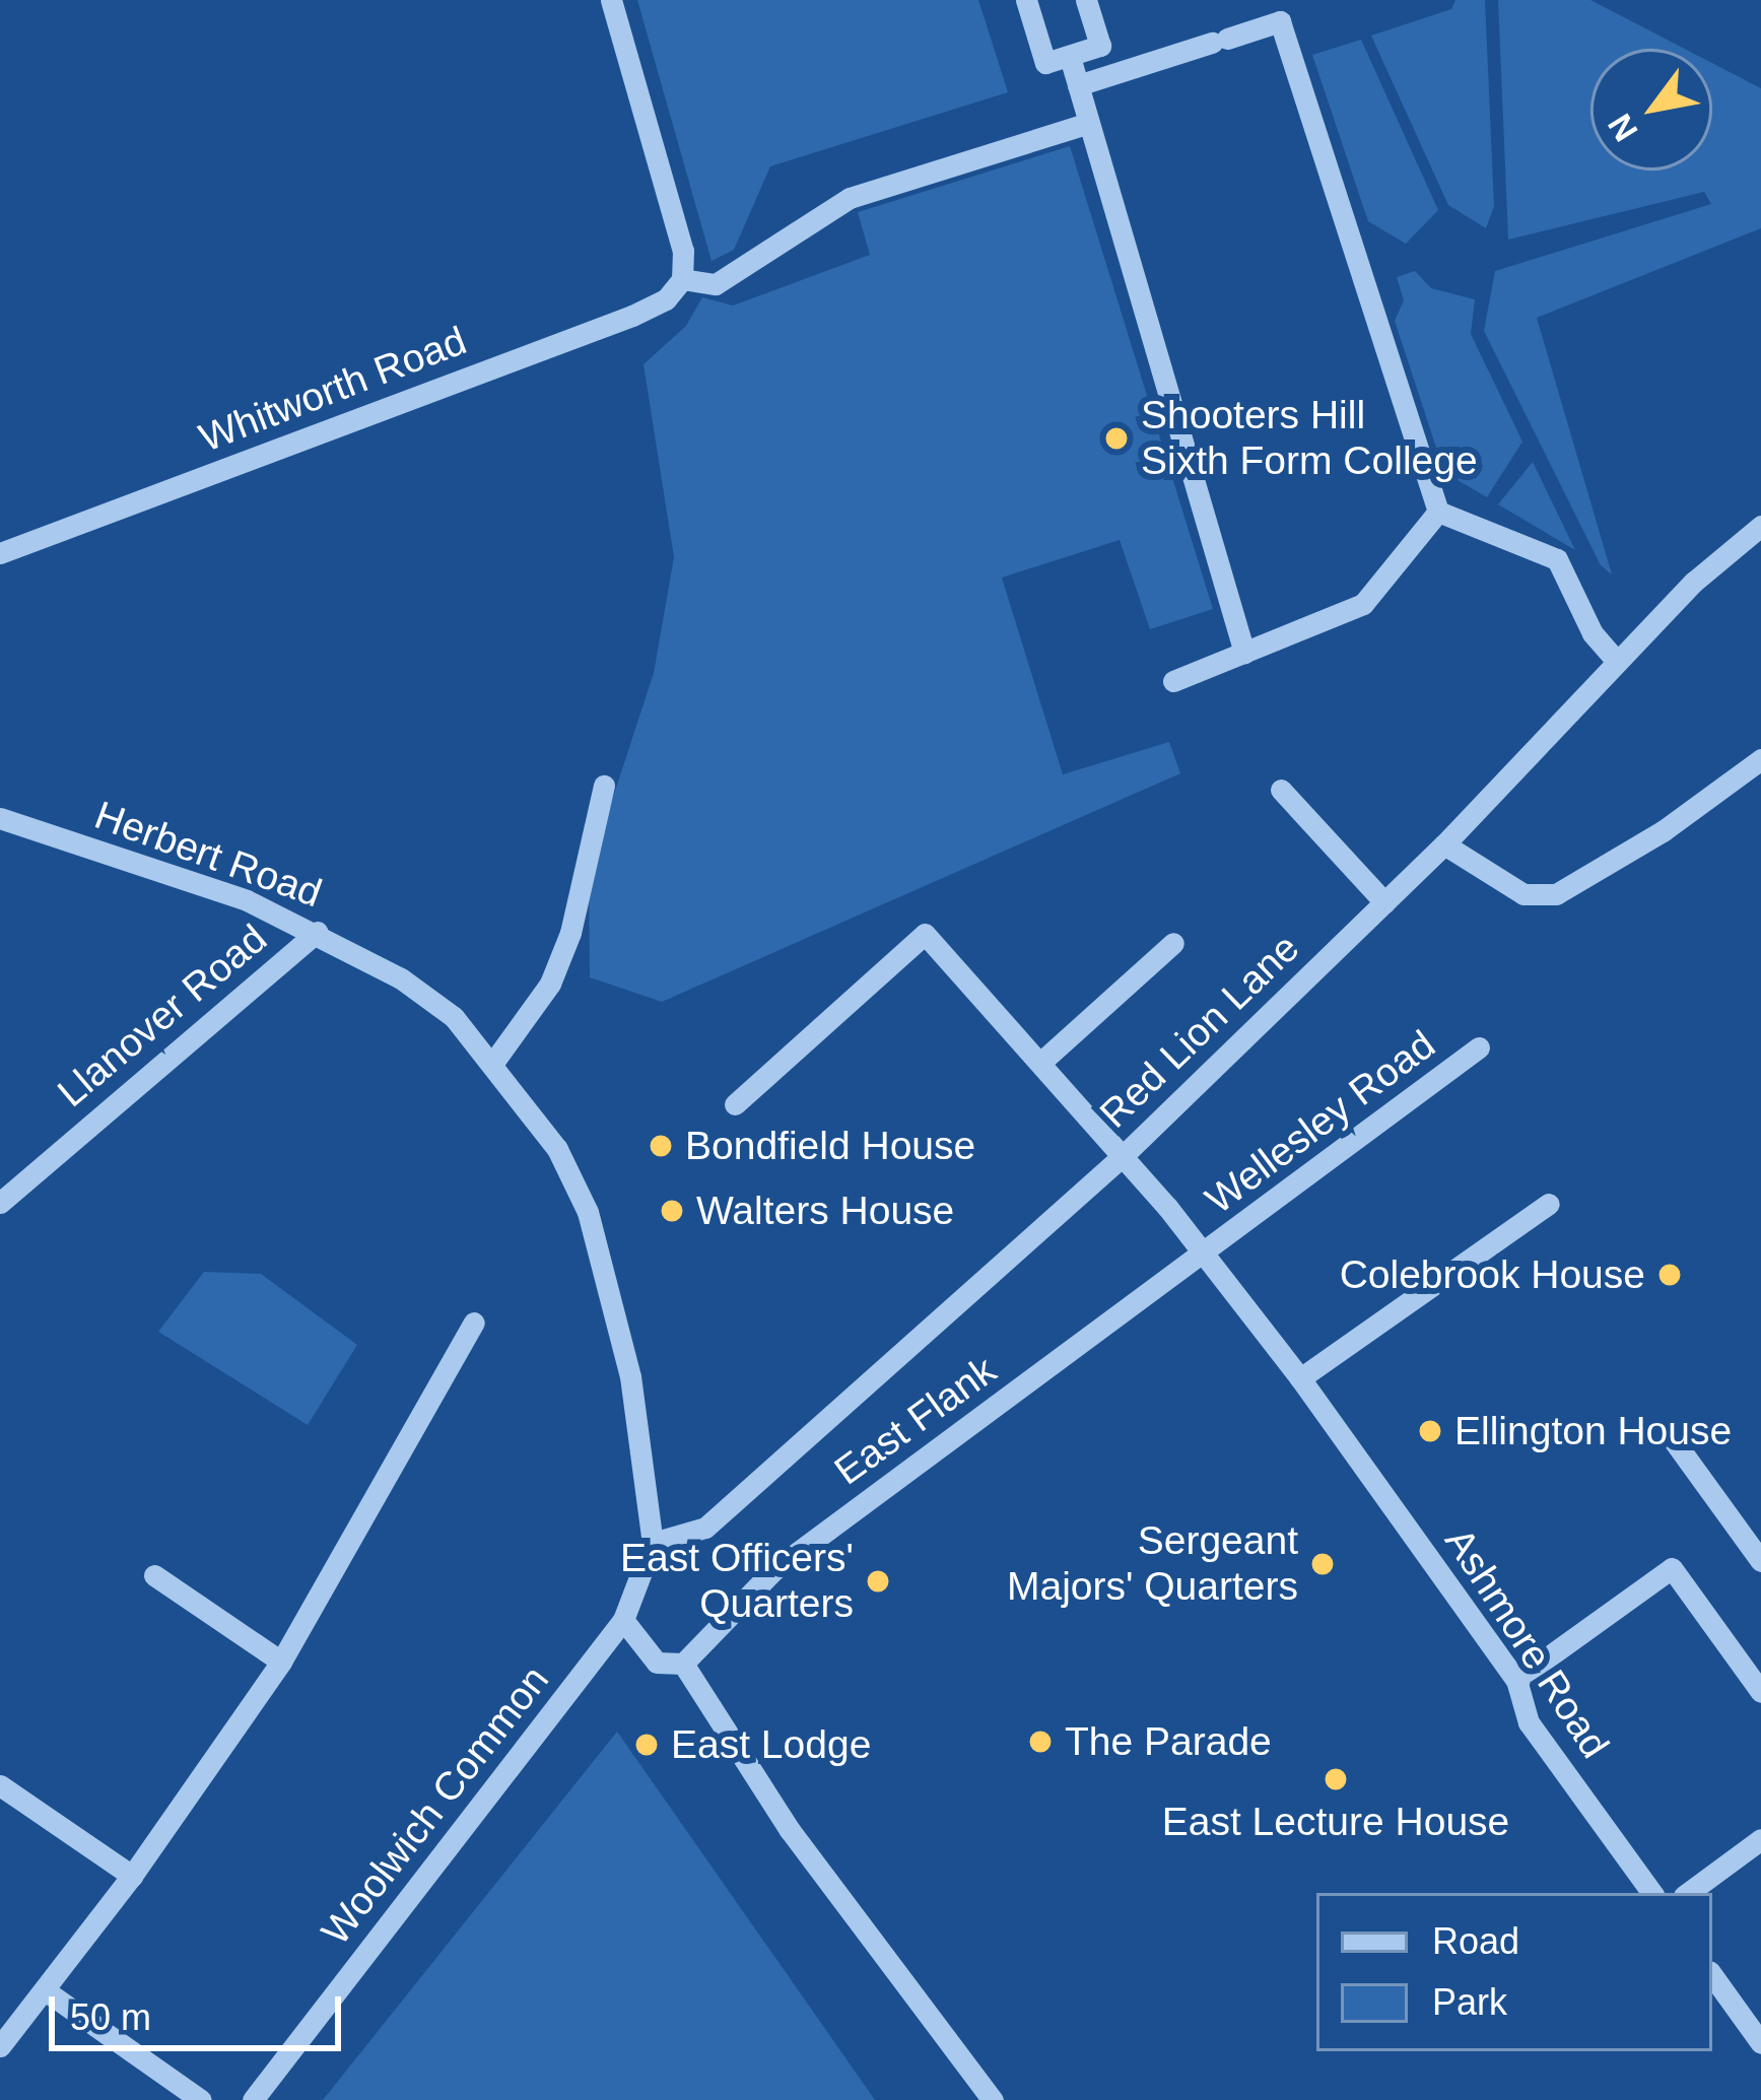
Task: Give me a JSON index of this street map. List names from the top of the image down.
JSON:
{
  "streets": {
    "street": [
      "Whitworth Road",
      "Herbert Road",
      "Llanover Road",
      "Red Lion Lane",
      "Wellesley Road",
      "East Flank",
      "Ashmore Road",
      "Woolwich Common"
    ]
  },
  "crossings": [
    ["Herbert Road", "Llanover Road"],
    ["Herbert Road", "Red Lion Lane"],
    ["Herbert Road", "Woolwich Common"],
    ["Red Lion Lane", "Ashmore Road"],
    ["Red Lion Lane", "Woolwich Common"],
    ["Wellesley Road", "East Flank"],
    ["Wellesley Road", "Ashmore Road"],
    ["East Flank", "Ashmore Road"]
  ],
  "places": [
    "Shooters Hill Sixth Form College",
    "Bondfield House",
    "Walters House",
    "Colebrook House",
    "Ellington House",
    "Sergeant Majors' Quarters",
    "East Officers' Quarters",
    "The Parade",
    "East Lodge",
    "East Lecture House"
  ],
  "legend": ["Road", "Park"],
  "scale_bar": "50 m",
  "north": "bottom left"
}
